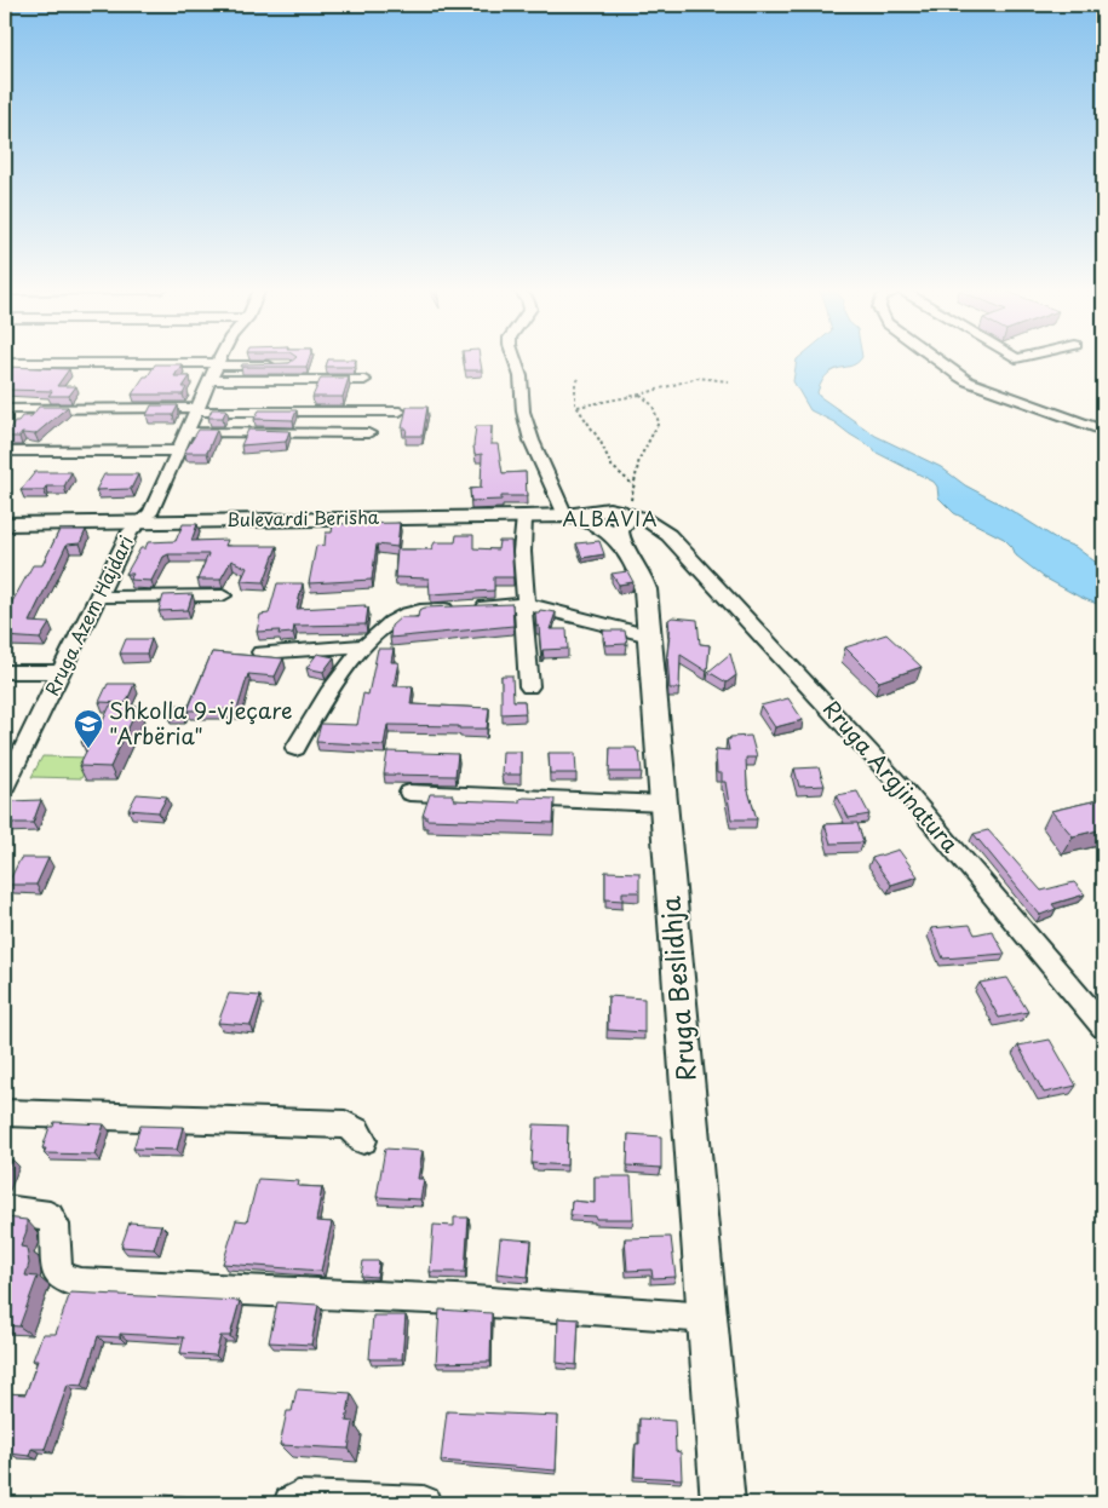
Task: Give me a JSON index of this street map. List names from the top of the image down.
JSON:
{
  "streets": {
    "main road": ["Bulevardi Berisha", "Rruga Beslidhja"],
    "street": ["Rruga Azem Hajdari", "Rruga Argjinatura"]
  },
  "crossings": [
    ["Bulevardi Berisha", "Rruga Azem Hajdari"],
    ["Rruga Argjinatura", "Rruga Beslidhja"]
  ],
  "districts": ["ALBAVIA"],
  "places": {
    "school or university": ["Shkolla 9-vjeçare \"Arbëria\""]
  }
}
